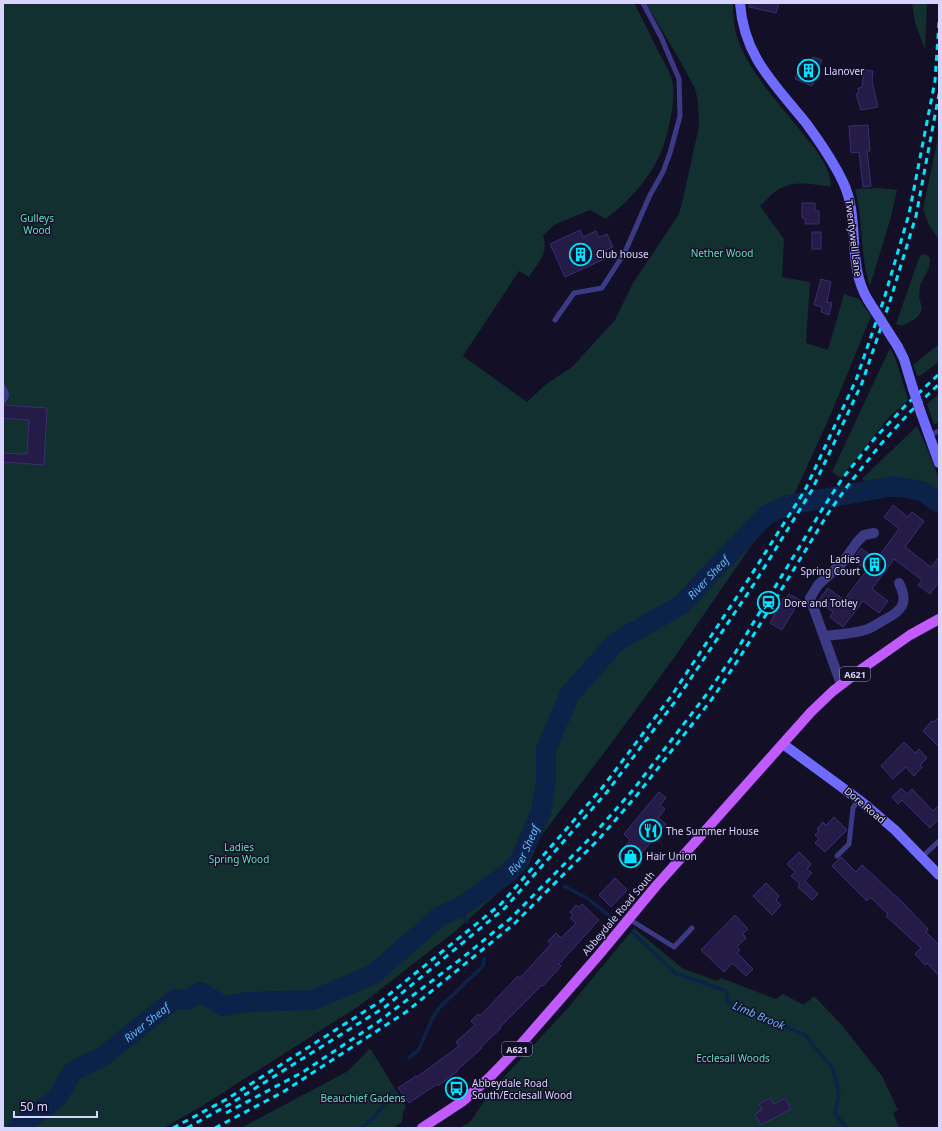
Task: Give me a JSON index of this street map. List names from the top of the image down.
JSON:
{
  "streets": {
    "main road": ["A621", "Abbeydale Road South"],
    "street": ["Twentywell Lane", "Dore Road"]
  },
  "crossings": [
    ["Dore Road", "Abbeydale Road South"]
  ],
  "water": ["River Sheaf", "Limb Brook"],
  "parks": [
    "Gulleys Wood",
    "Nether Wood",
    "Ladies Spring Wood",
    "Ecclesall Woods",
    "Beauchief Gadens"
  ],
  "places": {
    "building": ["Llanover", "Club house", "Ladies Spring Court"],
    "station": ["Dore and Totley"],
    "restaurant": ["The Summer House"],
    "shop": ["Hair Union"],
    "bus stop": ["Abbeydale Road South/Ecclesall Wood"]
  },
  "scale_bar": "50 m"
}
